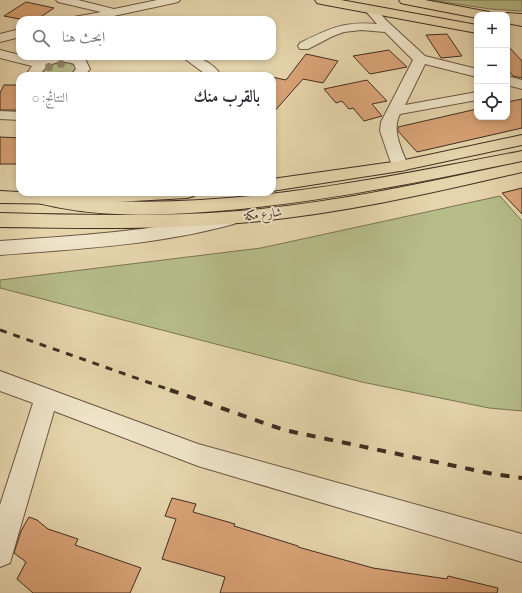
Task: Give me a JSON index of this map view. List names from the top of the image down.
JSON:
{
  "streets": {
    "main road": ["شارع مكة"]
  },
  "page": {
    "map_buttons": ["+", "−"],
    "search": "ابحث هنا",
    "heading": ["بالقرب منك", "النتائج: 0"]
  }
}
